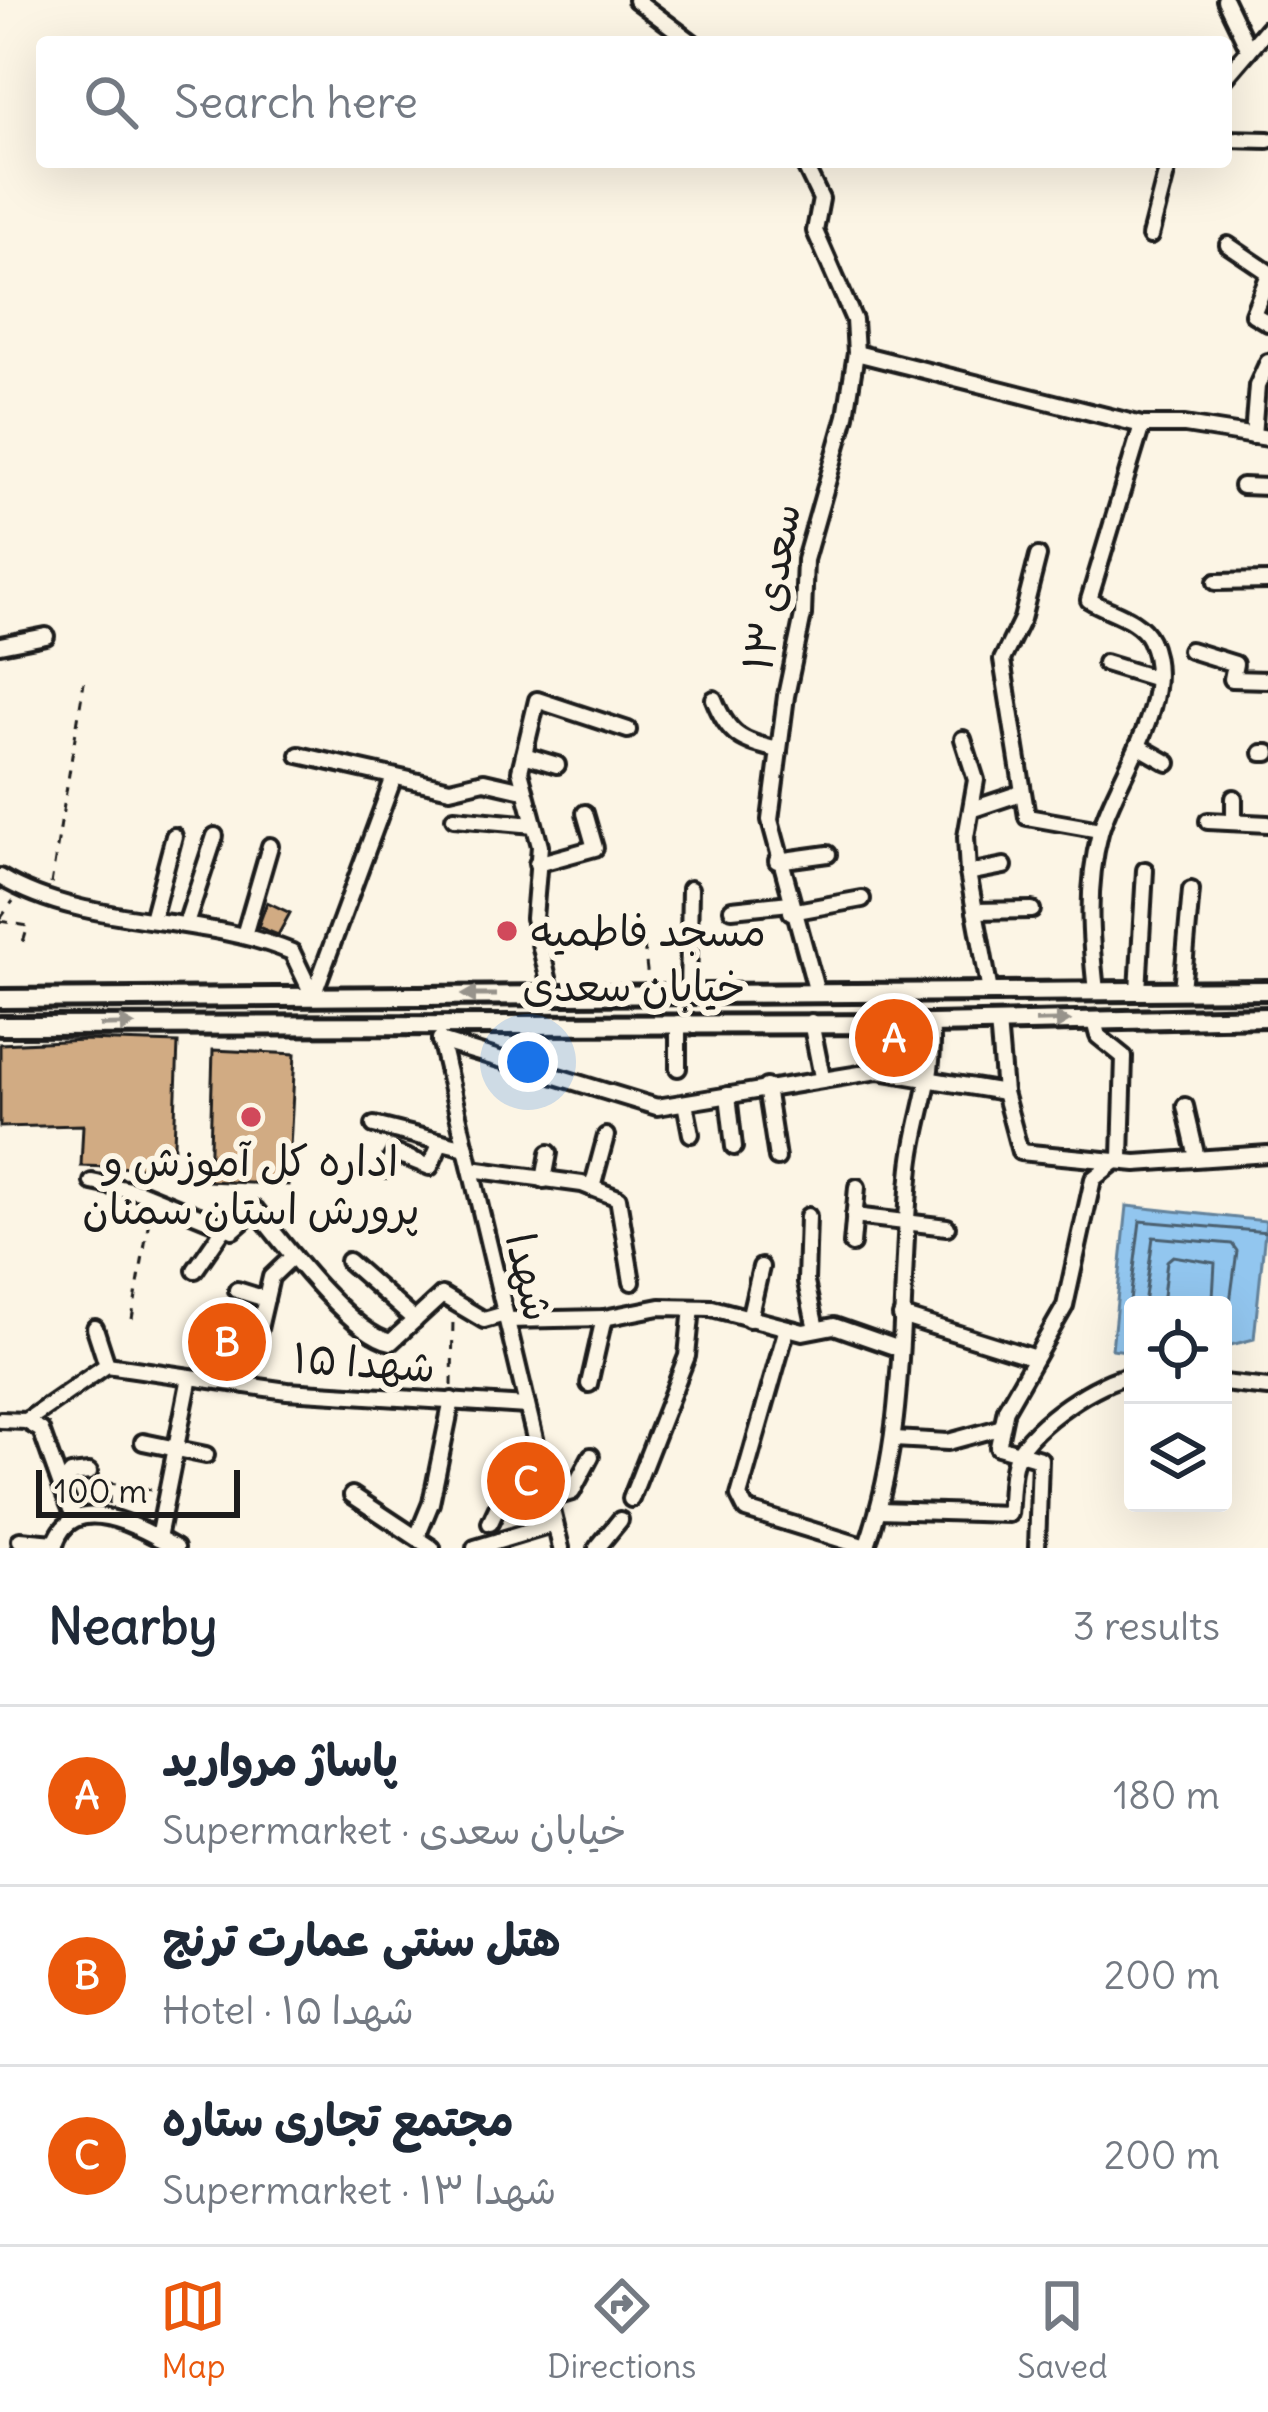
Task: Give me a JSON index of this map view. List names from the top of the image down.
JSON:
{
  "streets": {
    "main road": ["خیابان سعدی"],
    "street": ["سعدی ۱۳", "شهدا", "شهدا ۱۵"]
  },
  "crossings": [
    ["سعدی ۱۳", "خیابان سعدی"],
    ["خیابان سعدی", "شهدا"],
    ["شهدا", "شهدا ۱۵"]
  ],
  "places": ["مسجد فاطمیه", "اداره کل آموزش و پرورش استان سمنان"],
  "scale_bar": "100 m",
  "page": {
    "search": "Search here",
    "pins": ["A", "B", "C"],
    "scale": "100 m",
    "heading": ["Nearby", "3 results"],
    "list": [
      {
        "mark": "A",
        "name": "پاساژ مروارید",
        "note": "Supermarket · خیابان سعدی",
        "value": "180 m"
      },
      {
        "mark": "B",
        "name": "هتل سنتی عمارت ترنج",
        "note": "Hotel · شهدا ۱۵",
        "value": "200 m"
      },
      {
        "mark": "C",
        "name": "مجتمع تجاری ستاره",
        "note": "Supermarket · شهدا ۱۳",
        "value": "200 m"
      }
    ],
    "nav": ["Map", "Directions", "Saved"]
  }
}
